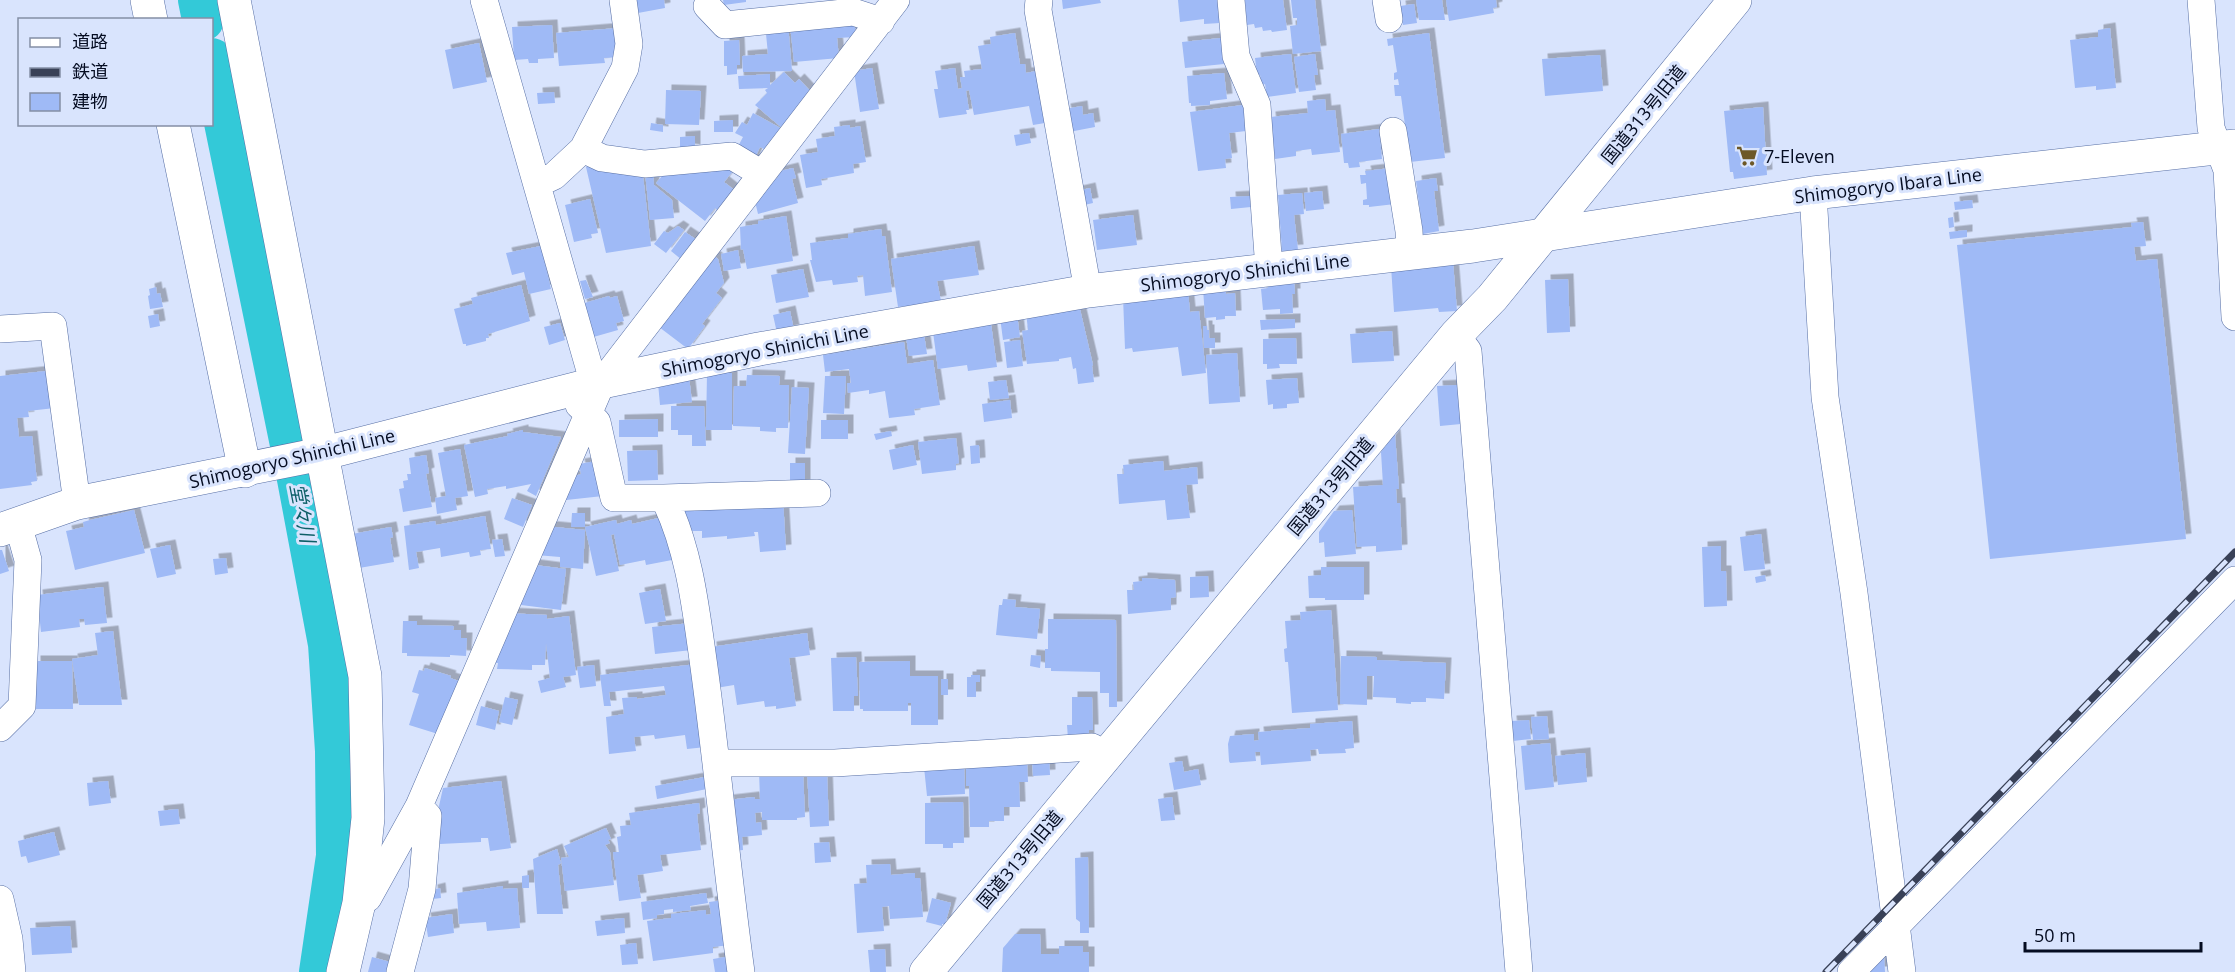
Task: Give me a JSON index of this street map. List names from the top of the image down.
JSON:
{
  "streets": {
    "street": ["国道313号旧道", "Shimogoryo Ibara Line", "Shimogoryo Shinichi Line"]
  },
  "crossings": [
    ["国道313号旧道", "Shimogoryo Ibara Line"],
    ["国道313号旧道", "Shimogoryo Shinichi Line"],
    ["Shimogoryo Ibara Line", "Shimogoryo Shinichi Line"]
  ],
  "water": ["堂々川"],
  "places": {
    "supermarket": ["7-Eleven"]
  },
  "legend": ["道路", "鉄道", "建物"],
  "scale_bar": "50 m"
}
